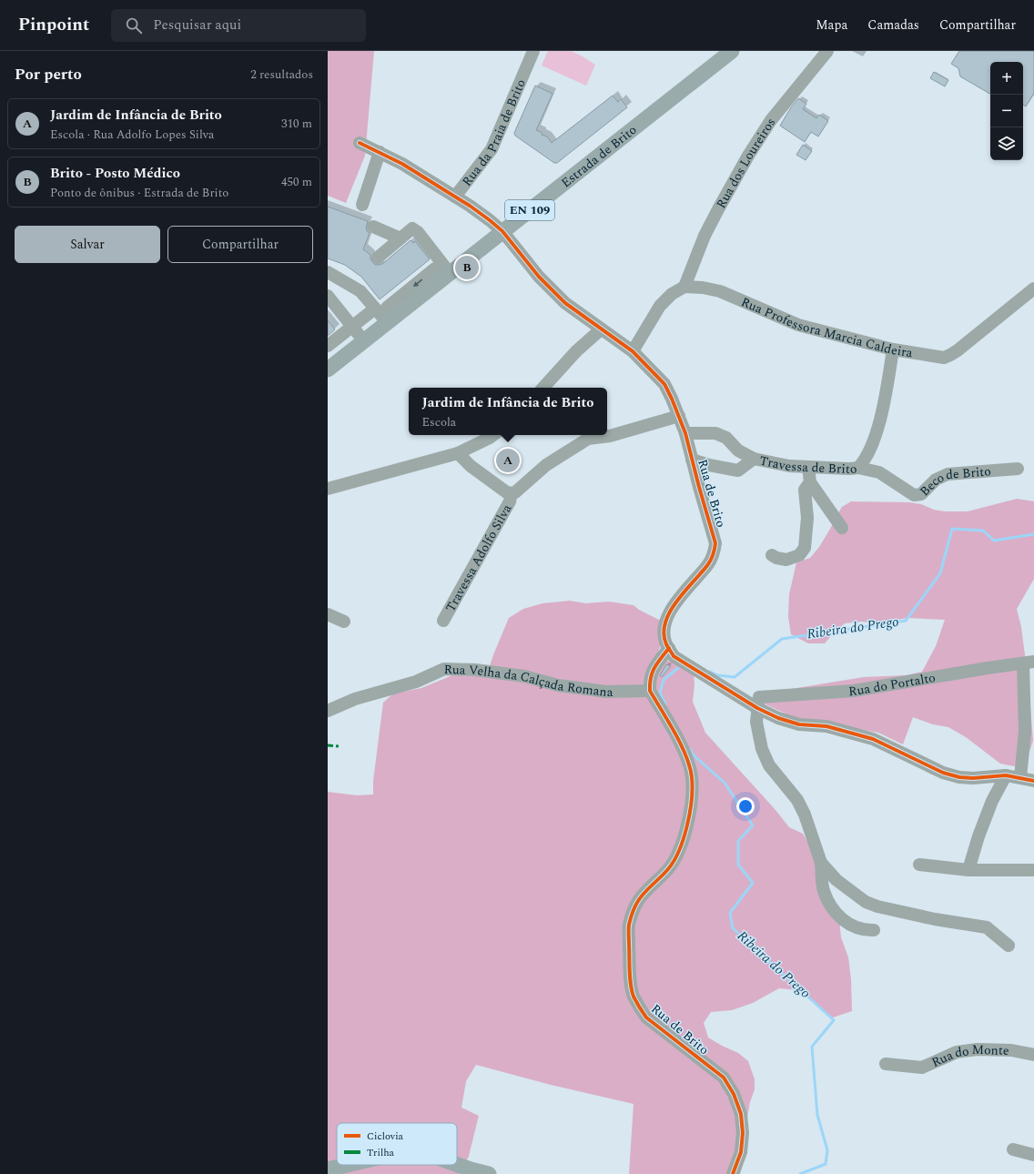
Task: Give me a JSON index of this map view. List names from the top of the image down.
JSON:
{
  "streets": {
    "main road": ["Estrada de Brito", "EN 109"],
    "street": [
      "Rua da Praia de Brito",
      "Rua dos Loureiros",
      "Rua Professora Marcia Caldeira",
      "Travessa de Brito",
      "Beco de Brito",
      "Rua de Brito",
      "Travessa Adolfo Silva",
      "Rua Velha da Calçada Romana",
      "Rua do Portalto",
      "Rua do Monte"
    ]
  },
  "crossings": [
    ["Rua da Praia de Brito", "Estrada de Brito"],
    ["Rua da Praia de Brito", "Rua de Brito"],
    ["Estrada de Brito", "Rua de Brito"],
    ["Rua dos Loureiros", "Rua Professora Marcia Caldeira"],
    ["Rua Professora Marcia Caldeira", "Travessa de Brito"],
    ["Travessa de Brito", "Beco de Brito"],
    ["Travessa de Brito", "Rua de Brito"],
    ["Rua de Brito", "Rua Velha da Calçada Romana"]
  ],
  "water": ["Ribeira do Prego"],
  "legend": ["Ciclovia", "Trilha"],
  "page": {
    "header": "Pinpoint",
    "search": "Pesquisar aqui",
    "nav": ["Mapa", "Camadas", "Compartilhar"],
    "heading": ["Por perto", "2 resultados"],
    "map_buttons": ["+", "−"],
    "list": [
      {
        "mark": "A",
        "name": "Jardim de Infância de Brito",
        "note": "Escola · Rua Adolfo Lopes Silva",
        "value": "310 m"
      },
      {
        "mark": "B",
        "name": "Brito - Posto Médico",
        "note": "Ponto de ônibus · Estrada de Brito",
        "value": "450 m"
      }
    ],
    "buttons": ["Salvar", "Compartilhar"],
    "pins": ["B", "A"],
    "popup": ["Jardim de Infância de Brito", "Escola"]
  }
}
